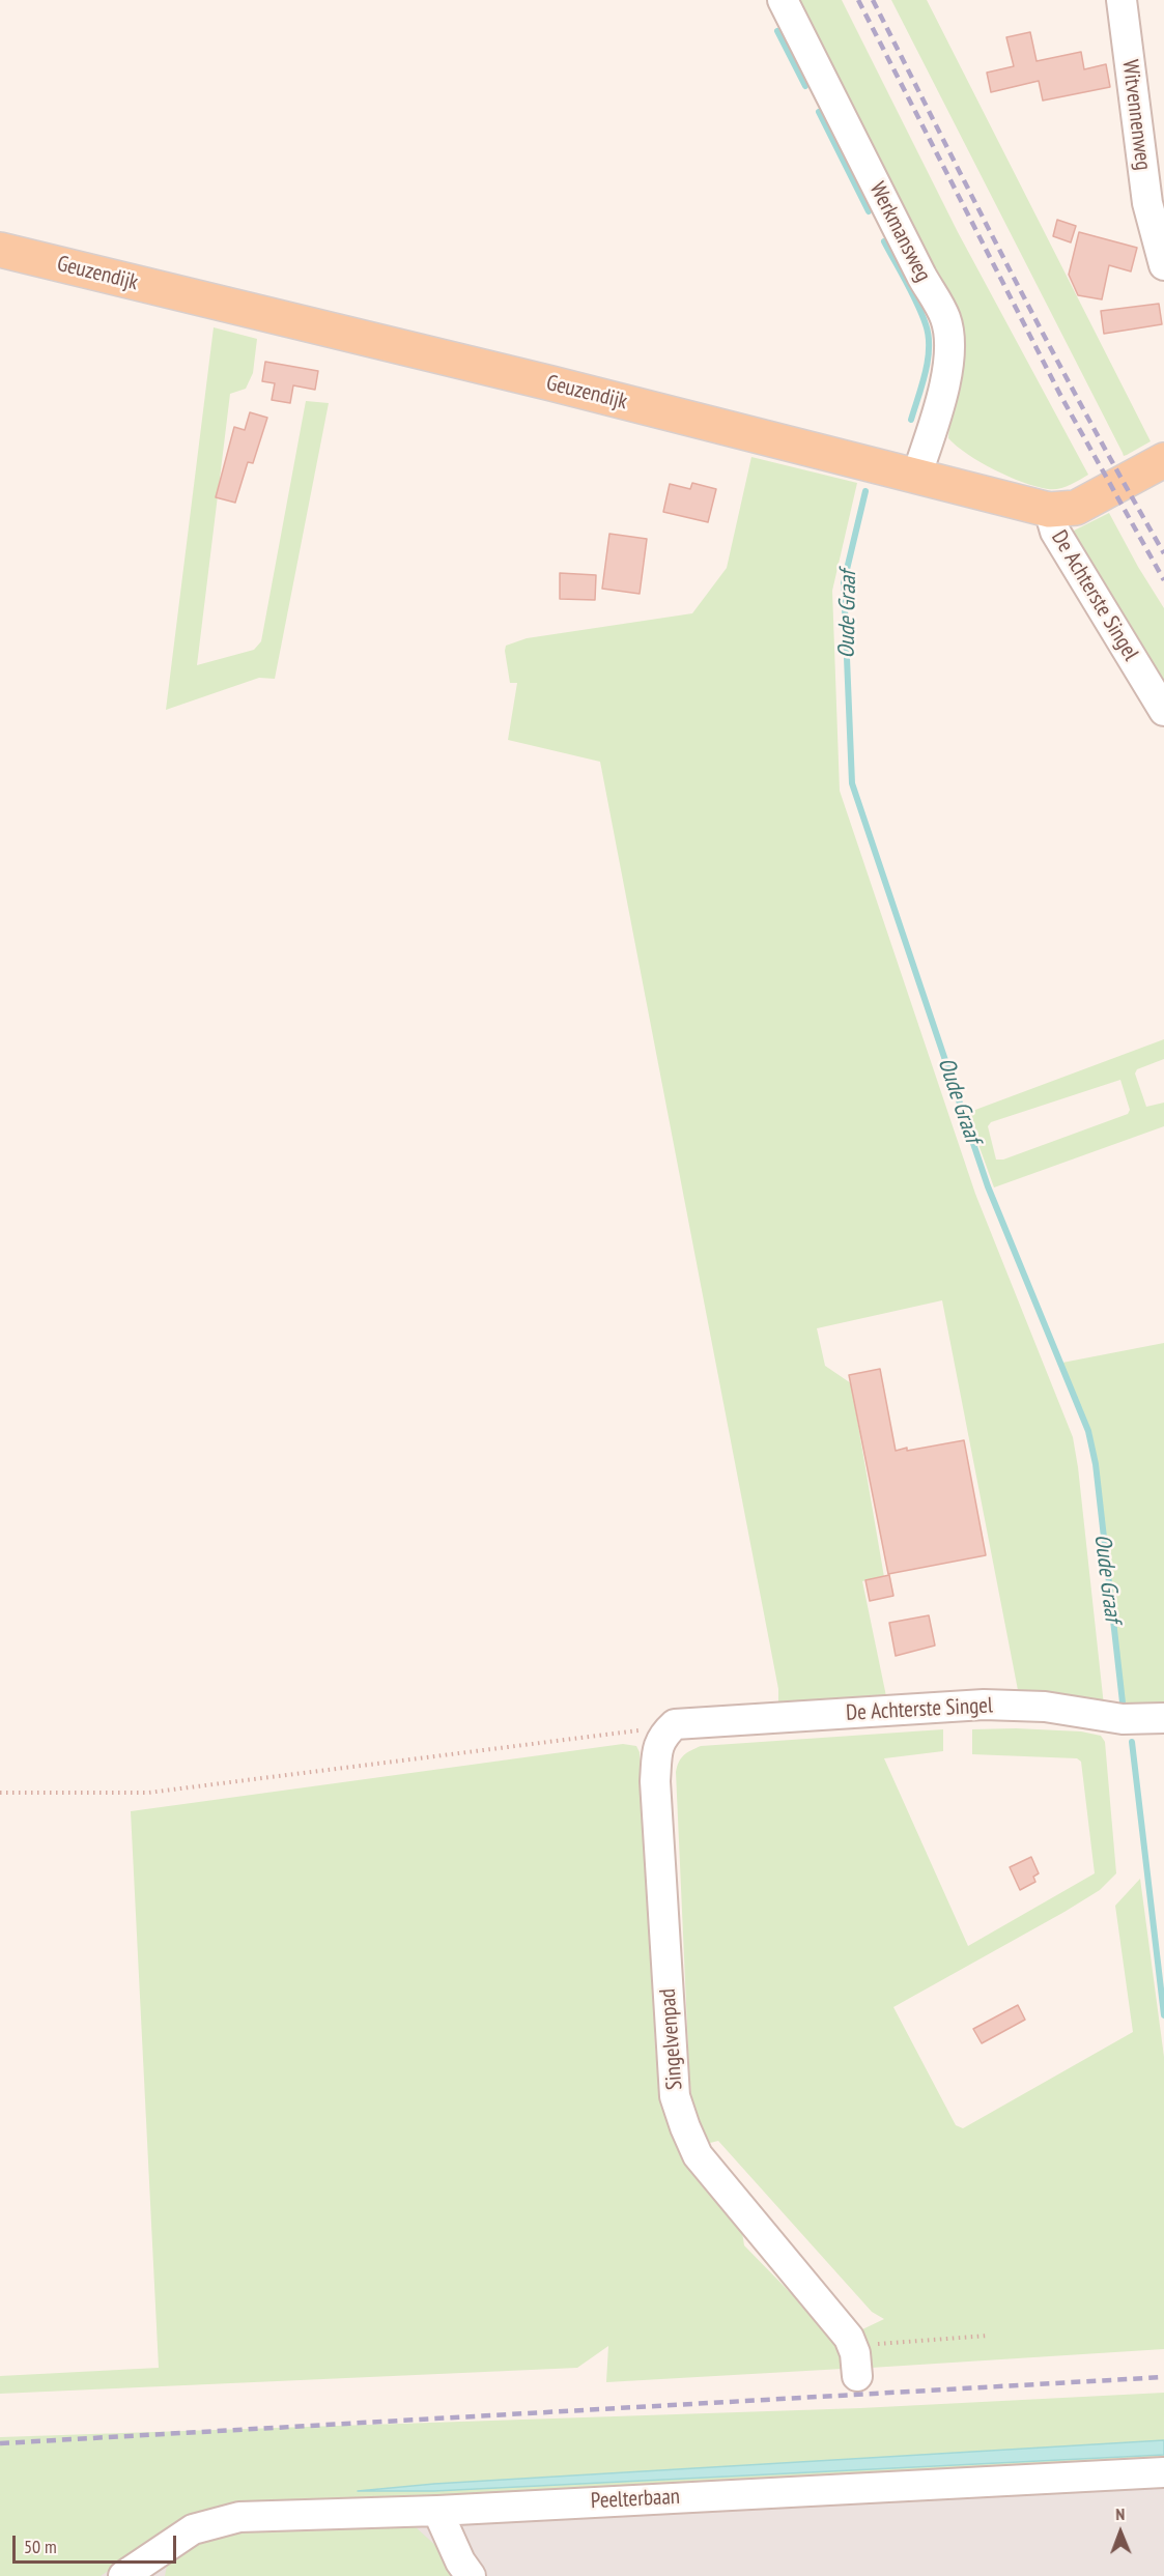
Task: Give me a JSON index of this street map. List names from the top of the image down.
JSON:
{
  "streets": {
    "main road": ["Geuzendijk"],
    "street": [
      "Witvennenweg",
      "Werkmansweg",
      "De Achterste Singel",
      "Singelvenpad",
      "Peelterbaan"
    ]
  },
  "crossings": [
    ["Werkmansweg", "Geuzendijk"],
    ["Geuzendijk", "De Achterste Singel"],
    ["De Achterste Singel", "Singelvenpad"]
  ],
  "water": ["Oude Graaf"],
  "scale_bar": "50 m",
  "north": "top"
}
